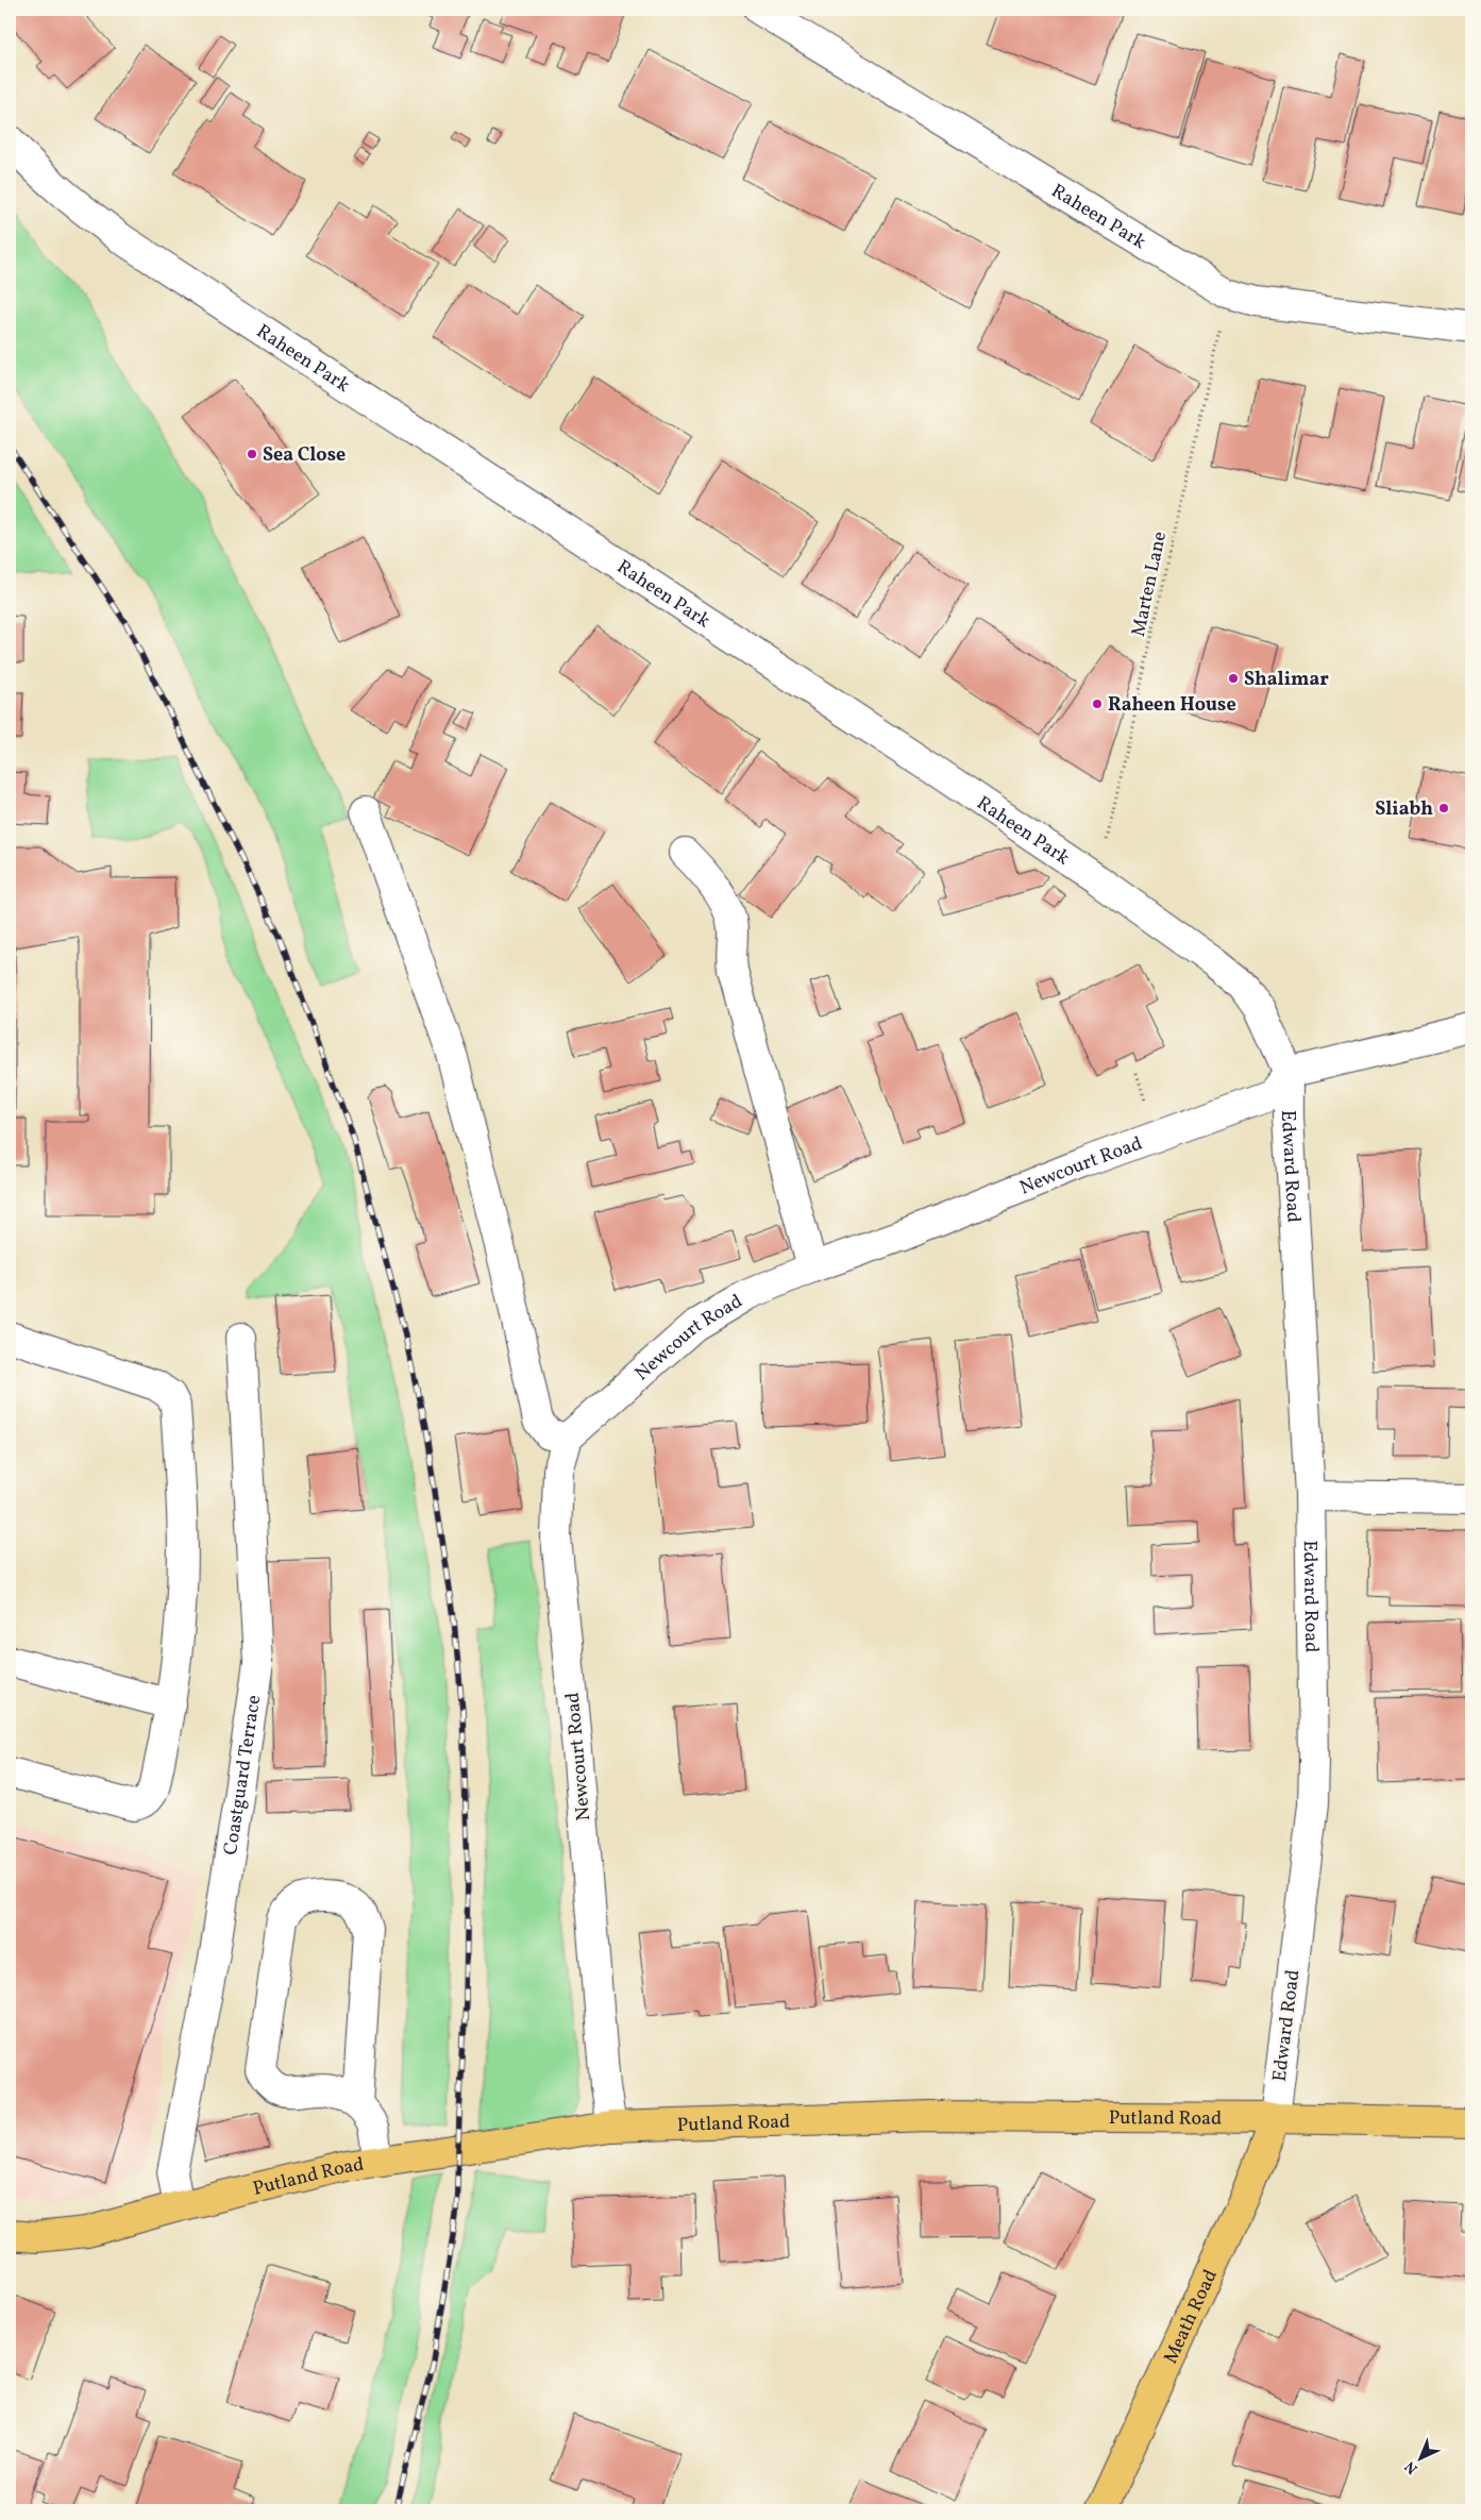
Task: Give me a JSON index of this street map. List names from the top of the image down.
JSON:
{
  "streets": {
    "main road": ["Putland Road", "Meath Road"],
    "street": [
      "Raheen Park",
      "Newcourt Road",
      "Edward Road",
      "Coastguard Terrace"
    ],
    "path": ["Marten Lane"]
  },
  "crossings": [
    ["Raheen Park", "Marten Lane"],
    ["Raheen Park", "Newcourt Road"],
    ["Raheen Park", "Edward Road"],
    ["Newcourt Road", "Edward Road"],
    ["Newcourt Road", "Putland Road"],
    ["Edward Road", "Putland Road"],
    ["Edward Road", "Meath Road"],
    ["Coastguard Terrace", "Putland Road"],
    ["Putland Road", "Meath Road"]
  ],
  "places": [
    "Sea Close",
    "Shalimar",
    "Raheen House",
    "Sliabh"
  ],
  "north": "bottom left"
}
